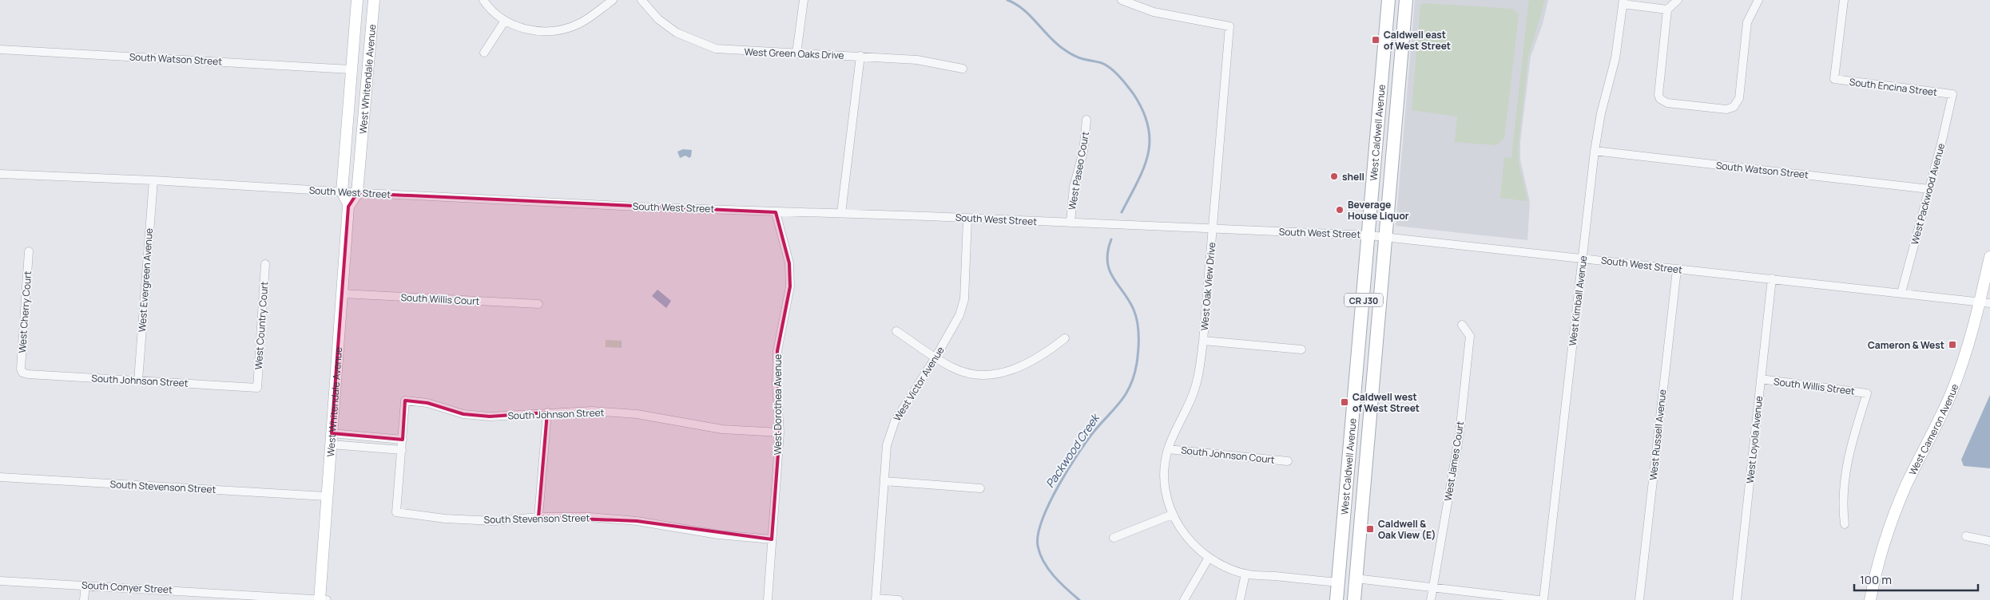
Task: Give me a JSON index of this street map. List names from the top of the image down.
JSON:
{
  "streets": {
    "main road": ["West Caldwell Avenue", "CR J30"],
    "street": [
      "West Green Oaks Drive",
      "South Watson Street",
      "West Whitendale Avenue",
      "South Encina Street",
      "West Paseo Court",
      "South West Street",
      "West Packwood Avenue",
      "West Evergreen Avenue",
      "West Oak View Drive",
      "South Willis Court",
      "West Kimball Avenue",
      "West Cherry Court",
      "West Country Court",
      "South Johnson Street",
      "West Victor Avenue",
      "South Willis Street",
      "West Dorothea Avenue",
      "West Cameron Avenue",
      "West Russell Avenue",
      "West Loyola Avenue",
      "South Johnson Court",
      "West James Court",
      "South Stevenson Street",
      "South Conyer Street"
    ]
  },
  "crossings": [
    ["South Watson Street", "West Whitendale Avenue"],
    ["South Watson Street", "West Packwood Avenue"],
    ["South Watson Street", "West Kimball Avenue"],
    ["West Whitendale Avenue", "South West Street"],
    ["West Whitendale Avenue", "South Willis Court"],
    ["West Whitendale Avenue", "South Stevenson Street"],
    ["West Whitendale Avenue", "South Conyer Street"],
    ["South Encina Street", "West Packwood Avenue"],
    ["West Caldwell Avenue", "South West Street"],
    ["West Caldwell Avenue", "West Oak View Drive"],
    ["West Paseo Court", "South West Street"],
    ["South West Street", "West Packwood Avenue"],
    ["South West Street", "West Evergreen Avenue"],
    ["South West Street", "West Oak View Drive"],
    ["South West Street", "West Kimball Avenue"],
    ["South West Street", "West Victor Avenue"],
    ["South West Street", "West Dorothea Avenue"],
    ["South West Street", "West Cameron Avenue"],
    ["South West Street", "West Russell Avenue"],
    ["South West Street", "West Loyola Avenue"],
    ["West Evergreen Avenue", "South Johnson Street"],
    ["West Oak View Drive", "South Johnson Court"],
    ["West Cherry Court", "South Johnson Street"],
    ["West Country Court", "South Johnson Street"],
    ["South Johnson Street", "West Dorothea Avenue"],
    ["South Willis Street", "West Loyola Avenue"],
    ["West Dorothea Avenue", "South Stevenson Street"]
  ],
  "water": ["Packwood Creek"],
  "places": {
    "transit": [
      "Caldwell east of West Street",
      "Cameron & West",
      "Caldwell west of West Street",
      "Caldwell & Oak View (E)"
    ],
    "other": ["shell", "Beverage House Liquor"]
  },
  "scale_bar": "100 m"
}
